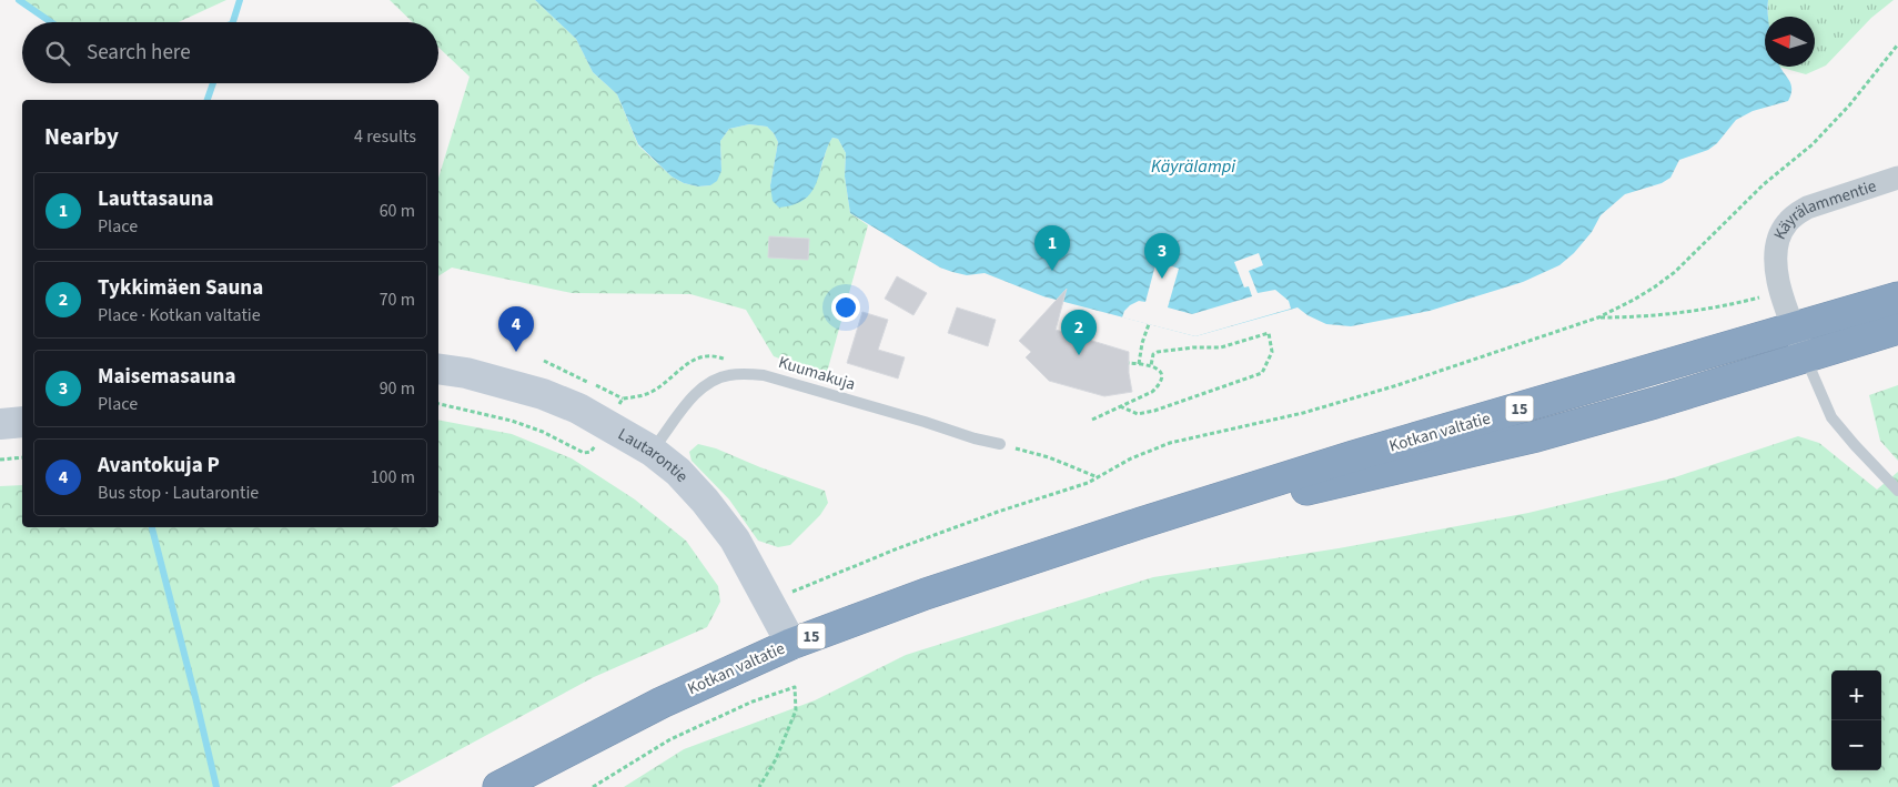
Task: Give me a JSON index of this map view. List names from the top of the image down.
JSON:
{
  "streets": {
    "highway": ["15", "Kotkan valtatie"],
    "street": ["Käyrälammentie", "Lautarontie"],
    "lane": ["Kuumakuja"]
  },
  "crossings": [
    ["Käyrälammentie", "Kotkan valtatie"],
    ["Kuumakuja", "Lautarontie"],
    ["Kotkan valtatie", "Lautarontie"]
  ],
  "water": ["Käyrälampi"],
  "north": "left",
  "page": {
    "search": "Search here",
    "heading": ["Nearby", "4 results"],
    "list": [
      {
        "mark": "1",
        "name": "Lauttasauna",
        "note": "Place",
        "value": "60 m"
      },
      {
        "mark": "2",
        "name": "Tykkimäen Sauna",
        "note": "Place · Kotkan valtatie",
        "value": "70 m"
      },
      {
        "mark": "3",
        "name": "Maisemasauna",
        "note": "Place",
        "value": "90 m"
      },
      {
        "mark": "4",
        "name": "Avantokuja P",
        "note": "Bus stop · Lautarontie",
        "value": "100 m"
      }
    ],
    "pins": [
      "1",
      "3",
      "4",
      "2"
    ],
    "map_buttons": ["+", "−"]
  }
}
